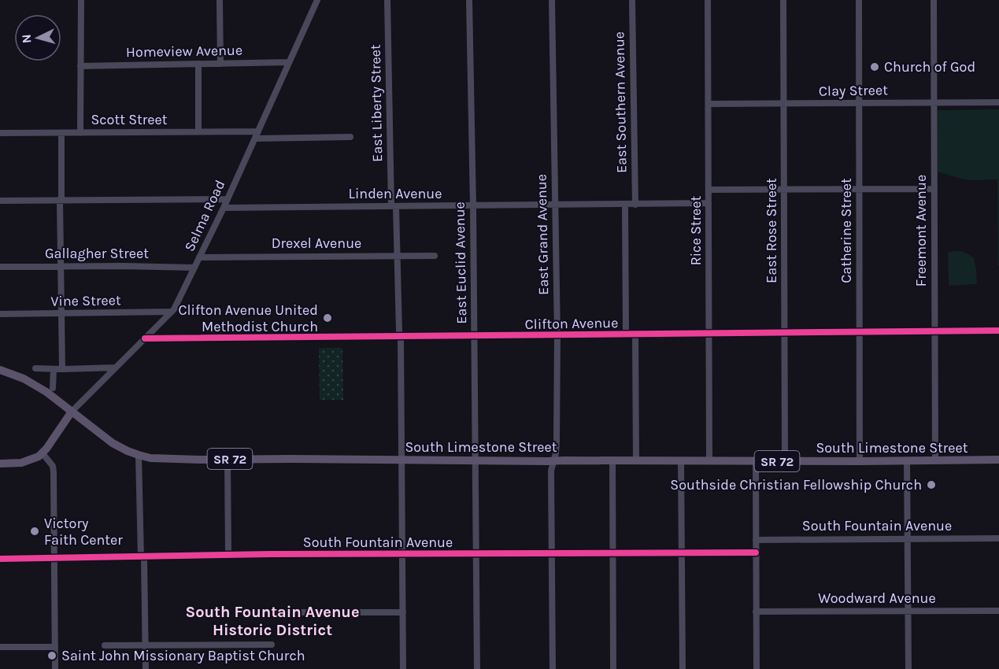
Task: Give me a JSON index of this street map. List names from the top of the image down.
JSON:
{
  "streets": {
    "main road": ["South Limestone Street", "SR 72"],
    "street": [
      "Homeview Avenue",
      "Clay Street",
      "East Southern Avenue",
      "East Liberty Street",
      "Scott Street",
      "Linden Avenue",
      "Selma Road",
      "Rice Street",
      "East Rose Street",
      "Catherine Street",
      "Freemont Avenue",
      "East Grand Avenue",
      "Drexel Avenue",
      "Gallagher Street",
      "East Euclid Avenue",
      "Vine Street",
      "Clifton Avenue",
      "South Fountain Avenue",
      "Woodward Avenue"
    ]
  },
  "crossings": [
    ["Homeview Avenue", "Selma Road"],
    ["Clay Street", "Rice Street"],
    ["Clay Street", "East Rose Street"],
    ["Clay Street", "Catherine Street"],
    ["Clay Street", "Freemont Avenue"],
    ["East Southern Avenue", "Linden Avenue"],
    ["East Liberty Street", "Linden Avenue"],
    ["East Liberty Street", "Drexel Avenue"],
    ["East Liberty Street", "Clifton Avenue"],
    ["East Liberty Street", "South Limestone Street"],
    ["East Liberty Street", "South Fountain Avenue"],
    ["Scott Street", "Selma Road"],
    ["Linden Avenue", "Selma Road"],
    ["Linden Avenue", "Rice Street"],
    ["Linden Avenue", "East Grand Avenue"],
    ["Linden Avenue", "East Euclid Avenue"],
    ["Selma Road", "Drexel Avenue"],
    ["Selma Road", "Gallagher Street"],
    ["Selma Road", "Vine Street"],
    ["Selma Road", "Clifton Avenue"],
    ["Selma Road", "South Limestone Street"],
    ["Selma Road", "SR 72"],
    ["Rice Street", "Clifton Avenue"],
    ["Rice Street", "South Limestone Street"],
    ["East Rose Street", "Clifton Avenue"],
    ["East Rose Street", "South Limestone Street"],
    ["Catherine Street", "Clifton Avenue"],
    ["Catherine Street", "South Limestone Street"],
    ["Freemont Avenue", "Clifton Avenue"],
    ["Freemont Avenue", "South Limestone Street"],
    ["East Grand Avenue", "Clifton Avenue"],
    ["East Grand Avenue", "South Limestone Street"],
    ["East Grand Avenue", "South Fountain Avenue"],
    ["East Euclid Avenue", "Clifton Avenue"],
    ["East Euclid Avenue", "South Limestone Street"],
    ["East Euclid Avenue", "South Fountain Avenue"],
    ["South Limestone Street", "SR 72"]
  ],
  "districts": ["South Fountain Avenue Historic District"],
  "places": [
    "Church of God",
    "Clifton Avenue United Methodist Church",
    "Southside Christian Fellowship Church",
    "Victory Faith Center",
    "Saint John Missionary Baptist Church"
  ],
  "north": "left"
}
